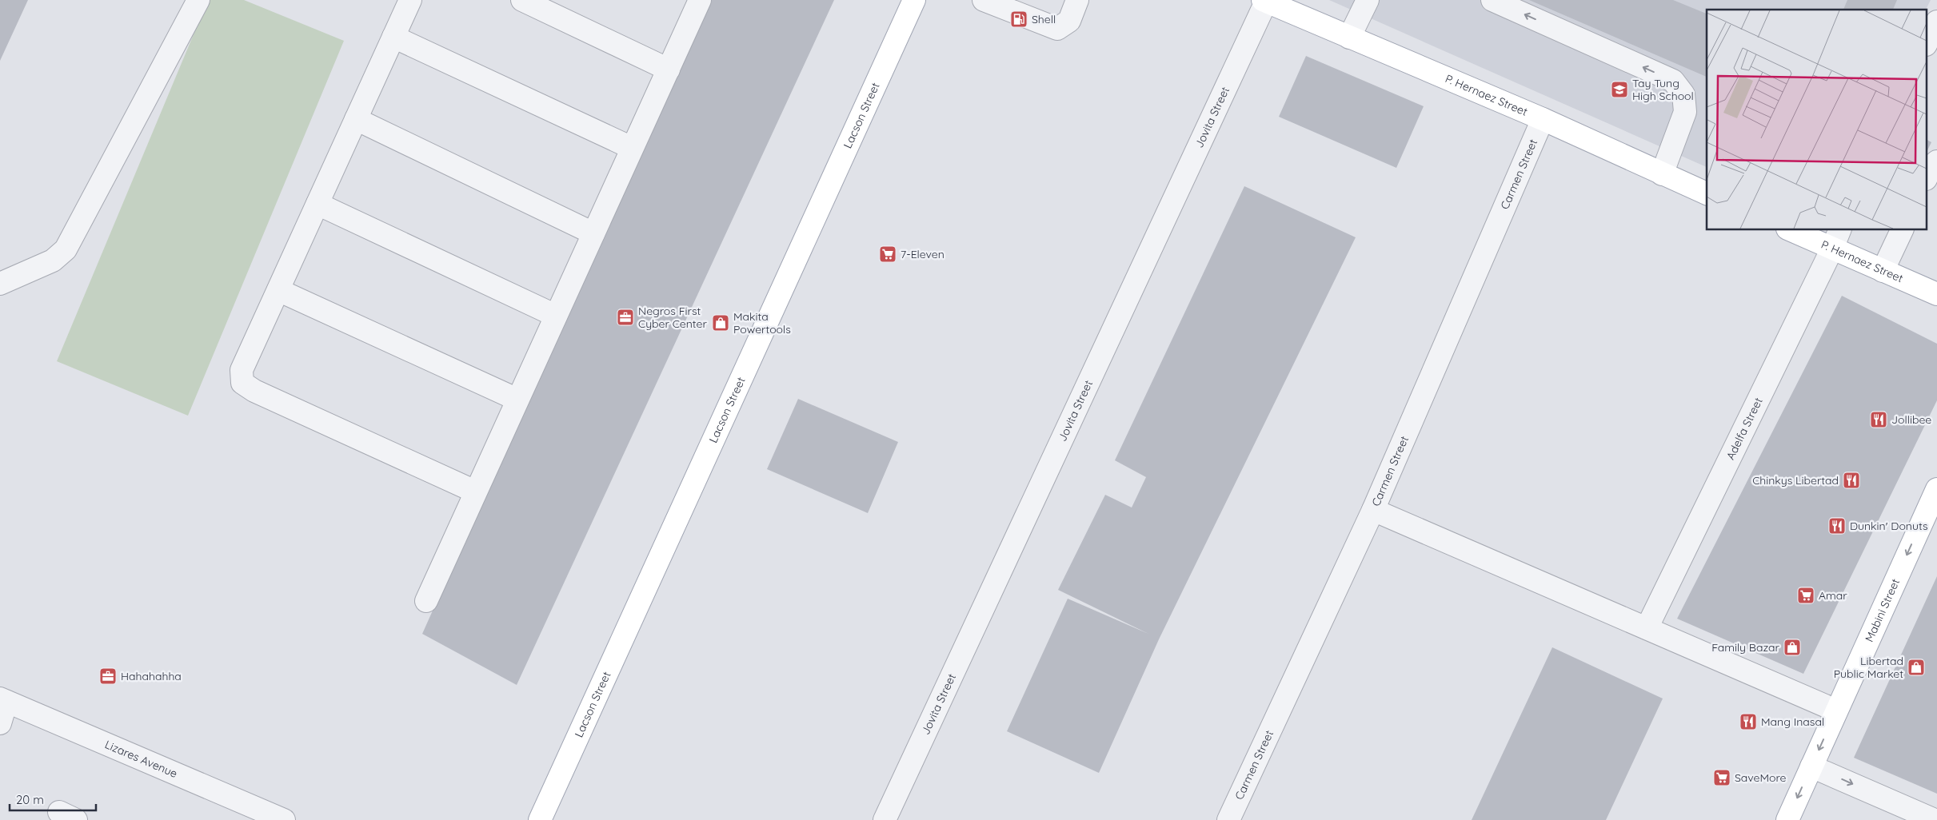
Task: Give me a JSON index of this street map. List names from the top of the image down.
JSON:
{
  "streets": {
    "main road": ["P. Hernaez Street", "Lacson Street", "Mabini Street"],
    "street": [
      "Jovita Street",
      "Carmen Street",
      "Adelfa Street",
      "Lizares Avenue"
    ]
  },
  "crossings": [
    ["P. Hernaez Street", "Jovita Street"],
    ["P. Hernaez Street", "Carmen Street"],
    ["P. Hernaez Street", "Adelfa Street"]
  ],
  "one_way": ["Mabini Street"],
  "places": {
    "fuel station": ["Shell"],
    "school or university": ["Tay Tung High School"],
    "supermarket": ["7-Eleven", "Amar", "SaveMore"],
    "office": ["Negros First Cyber Center", "Hahahahha"],
    "shop": ["Makita Powertools", "Family Bazar", "Libertad Public Market"],
    "restaurant": [
      "Jollibee",
      "Chinkys Libertad",
      "Dunkin' Donuts",
      "Mang Inasal"
    ]
  },
  "scale_bar": "20 m"
}
